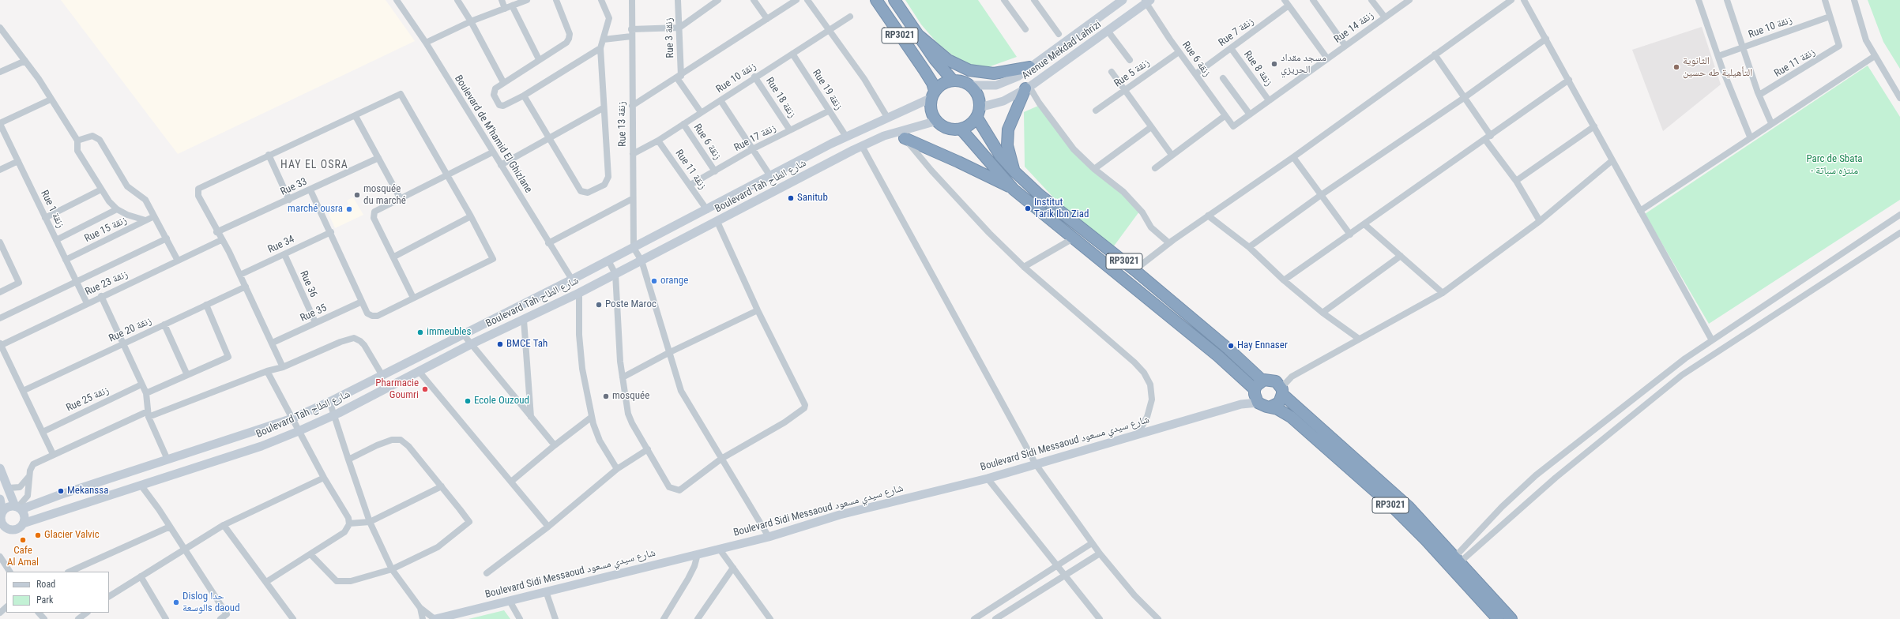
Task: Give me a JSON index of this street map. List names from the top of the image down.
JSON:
{
  "streets": {
    "highway": ["RP3021"],
    "street": [
      "Rue 14 زنقة",
      "Rue 10 زنقة",
      "Rue 7 زنقة",
      "Rue 3 زنقة",
      "Avenue Mekdad Lahrizi",
      "Rue 6 زنقة",
      "Rue 11 زنقة",
      "Rue 8 زنقة",
      "Rue 5 زنقة",
      "Rue 19 زنقة",
      "Rue 18 زنقة",
      "Rue 13 زنقة",
      "Boulevard de M'hamid El Ghizlane",
      "Rue 17 زنقة",
      "Boulevard Tah شارع الطاح",
      "Rue 33",
      "Rue 1 زنقة",
      "Rue 15 زنقة",
      "Rue 34",
      "Rue 23 زنقة",
      "Rue 36",
      "Rue 35",
      "Rue 20 زنقة",
      "Rue 25 زنقة",
      "Boulevard Sidi Messaoud شارع سيدي مسعود"
    ]
  },
  "crossings": [
    ["Rue 14 زنقة", "Rue 6 زنقة"],
    ["Rue 14 زنقة", "Rue 8 زنقة"],
    ["Rue 10 زنقة", "Rue 6 زنقة"],
    ["Rue 10 زنقة", "Rue 11 زنقة"],
    ["Rue 10 زنقة", "Rue 19 زنقة"],
    ["Rue 10 زنقة", "Rue 18 زنقة"],
    ["Rue 10 زنقة", "Rue 13 زنقة"],
    ["Rue 7 زنقة", "Rue 6 زنقة"],
    ["Rue 7 زنقة", "Rue 8 زنقة"],
    ["RP3021", "Avenue Mekdad Lahrizi"],
    ["RP3021", "Boulevard Tah شارع الطاح"],
    ["RP3021", "Boulevard Sidi Messaoud شارع سيدي مسعود"],
    ["Avenue Mekdad Lahrizi", "Rue 6 زنقة"],
    ["Avenue Mekdad Lahrizi", "Boulevard Tah شارع الطاح"],
    ["Rue 6 زنقة", "Rue 5 زنقة"],
    ["Rue 6 زنقة", "Rue 17 زنقة"],
    ["Rue 11 زنقة", "Rue 17 زنقة"],
    ["Rue 11 زنقة", "Boulevard Tah شارع الطاح"],
    ["Rue 19 زنقة", "Rue 17 زنقة"],
    ["Rue 19 زنقة", "Boulevard Tah شارع الطاح"],
    ["Rue 18 زنقة", "Rue 17 زنقة"],
    ["Rue 13 زنقة", "Boulevard Tah شارع الطاح"],
    ["Boulevard de M'hamid El Ghizlane", "Boulevard Tah شارع الطاح"],
    ["Rue 1 زنقة", "Rue 15 زنقة"],
    ["Rue 1 زنقة", "Rue 23 زنقة"],
    ["Rue 34", "Rue 36"],
    ["Rue 36", "Rue 35"]
  ],
  "districts": ["HAY EL OSRA"],
  "parks": ["Parc de Sbata - منتزه سباتة"],
  "places": [
    "مسجد مقداد الحريزي",
    "الثانوية التأهيلية طه حسين",
    "mosquée du marché",
    "Sanitub",
    "Institut Tarik Ibn Ziad",
    "marché ousra",
    "orange",
    "Poste Maroc",
    "immeubles",
    "BMCE Tah",
    "Hay Ennaser",
    "Pharmacie Goumri",
    "mosquée",
    "Ecole Ouzoud",
    "Mekanssa",
    "Glacier Valvic",
    "Cafe Al Amal",
    "Dislog حدا الوسعةs daoud"
  ],
  "legend": ["Road", "Park"]
}
